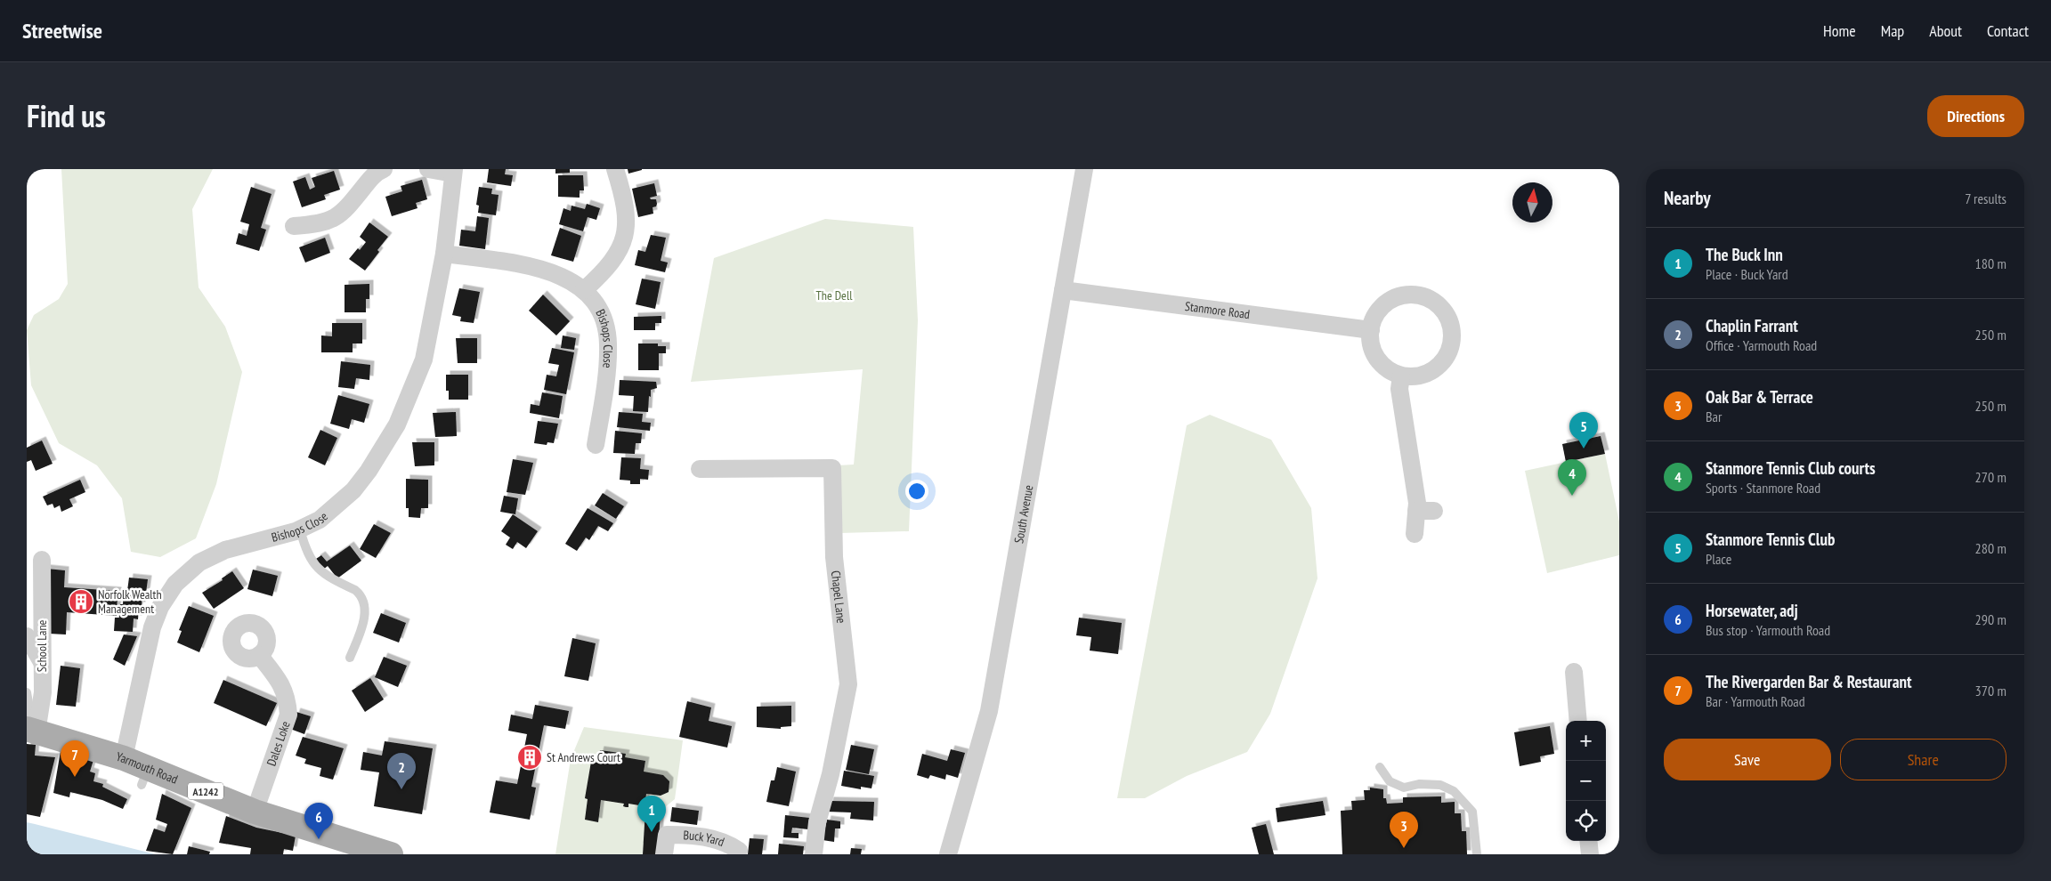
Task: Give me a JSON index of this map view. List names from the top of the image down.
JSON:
{
  "streets": {
    "main road": ["Yarmouth Road", "A1242"],
    "street": [
      "Stanmore Road",
      "Bishops Close",
      "South Avenue",
      "Chapel Lane",
      "School Lane",
      "Dales Loke",
      "Buck Yard"
    ]
  },
  "crossings": [
    ["Stanmore Road", "South Avenue"],
    ["Bishops Close", "Yarmouth Road"],
    ["School Lane", "Yarmouth Road"],
    ["Dales Loke", "Yarmouth Road"]
  ],
  "parks": ["The Dell"],
  "places": {
    "building": ["Norfolk Wealth Management", "St Andrews Court"]
  },
  "north": "top",
  "page": {
    "header": "Streetwise",
    "nav": [
      "Home",
      "Map",
      "About",
      "Contact"
    ],
    "title": "Find us",
    "buttons": [
      "Directions",
      ["Save", "Share"]
    ],
    "heading": ["Nearby", "7 results"],
    "list": [
      {
        "mark": "1",
        "name": "The Buck Inn",
        "note": "Place · Buck Yard",
        "value": "180 m"
      },
      {
        "mark": "2",
        "name": "Chaplin Farrant",
        "note": "Office · Yarmouth Road",
        "value": "250 m"
      },
      {
        "mark": "3",
        "name": "Oak Bar & Terrace",
        "note": "Bar",
        "value": "250 m"
      },
      {
        "mark": "4",
        "name": "Stanmore Tennis Club courts",
        "note": "Sports · Stanmore Road",
        "value": "270 m"
      },
      {
        "mark": "5",
        "name": "Stanmore Tennis Club",
        "note": "Place",
        "value": "280 m"
      },
      {
        "mark": "6",
        "name": "Horsewater, adj",
        "note": "Bus stop · Yarmouth Road",
        "value": "290 m"
      },
      {
        "mark": "7",
        "name": "The Rivergarden Bar & Restaurant",
        "note": "Bar · Yarmouth Road",
        "value": "370 m"
      }
    ],
    "pins": [
      "5",
      "4",
      "7",
      "2",
      "1",
      "6",
      "3"
    ],
    "map_buttons": ["+", "−"]
  }
}
